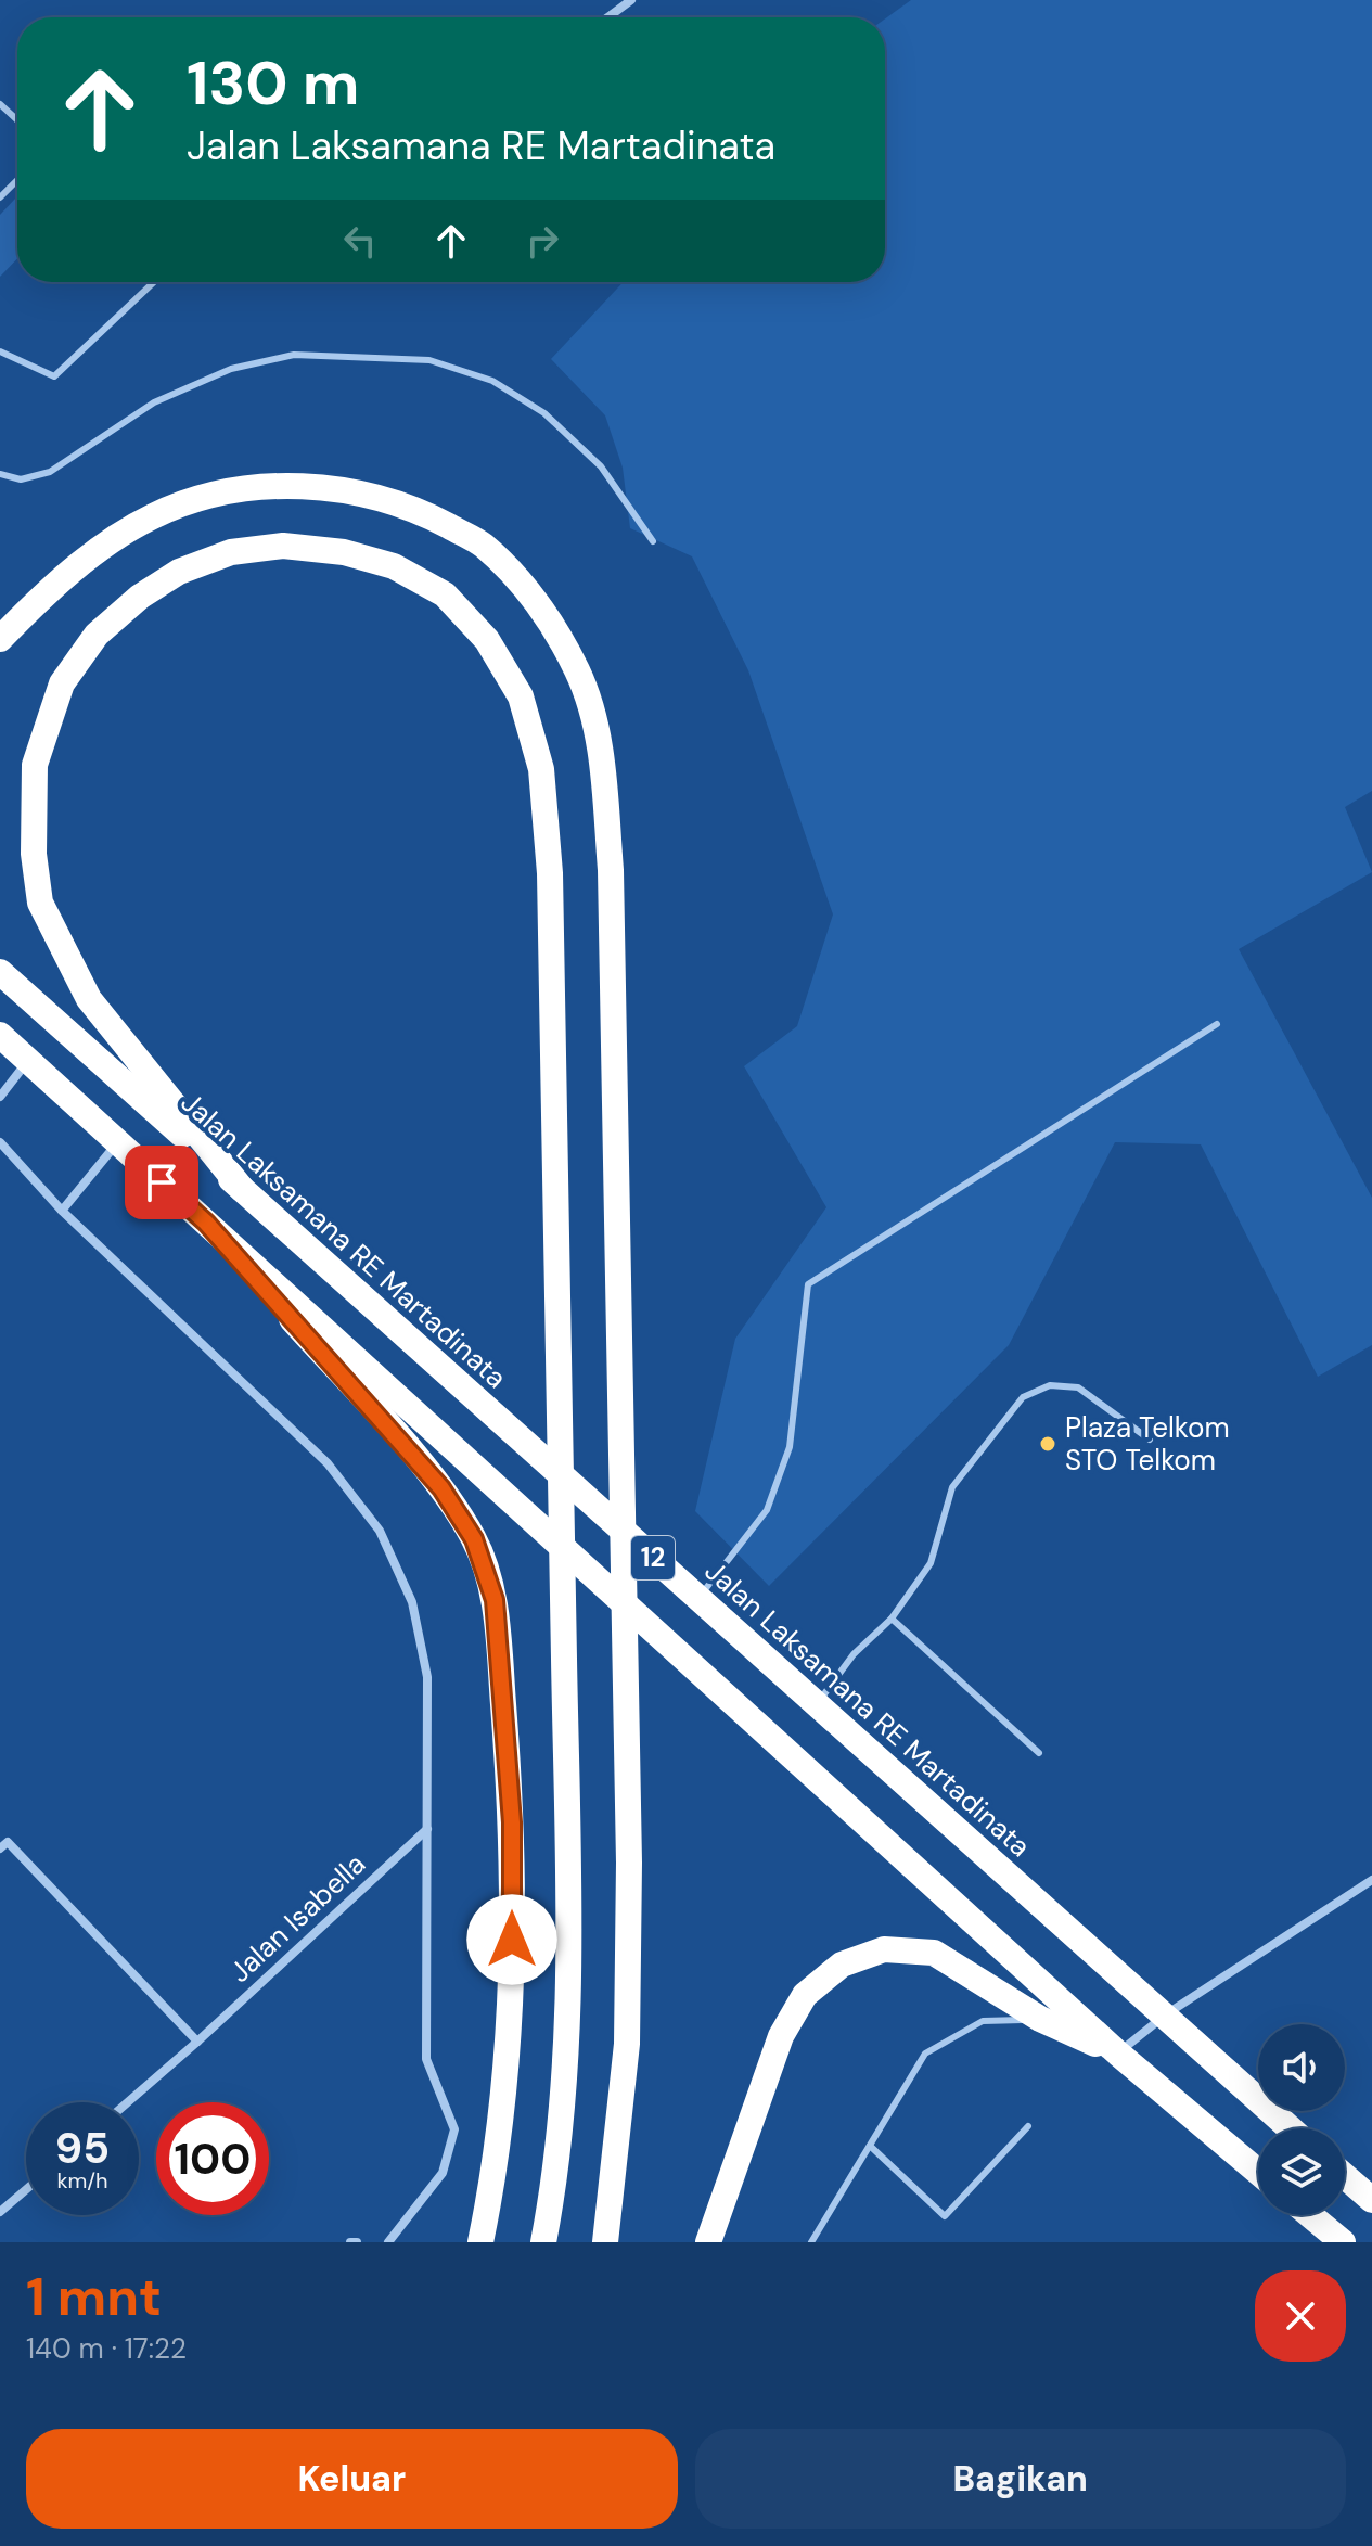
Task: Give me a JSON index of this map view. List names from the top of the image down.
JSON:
{
  "streets": {
    "highway": ["Jalan Laksamana RE Martadinata", "12"],
    "street": ["Jalan Isabella"]
  },
  "places": ["Plaza Telkom STO Telkom"],
  "page": {
    "turn": ["130 m", "Jalan Laksamana RE Martadinata"],
    "speed": "95 km/h",
    "limit": "100",
    "heading": ["1 mnt", "140 m · 17:22"],
    "buttons": ["Keluar", "Bagikan"]
  }
}
